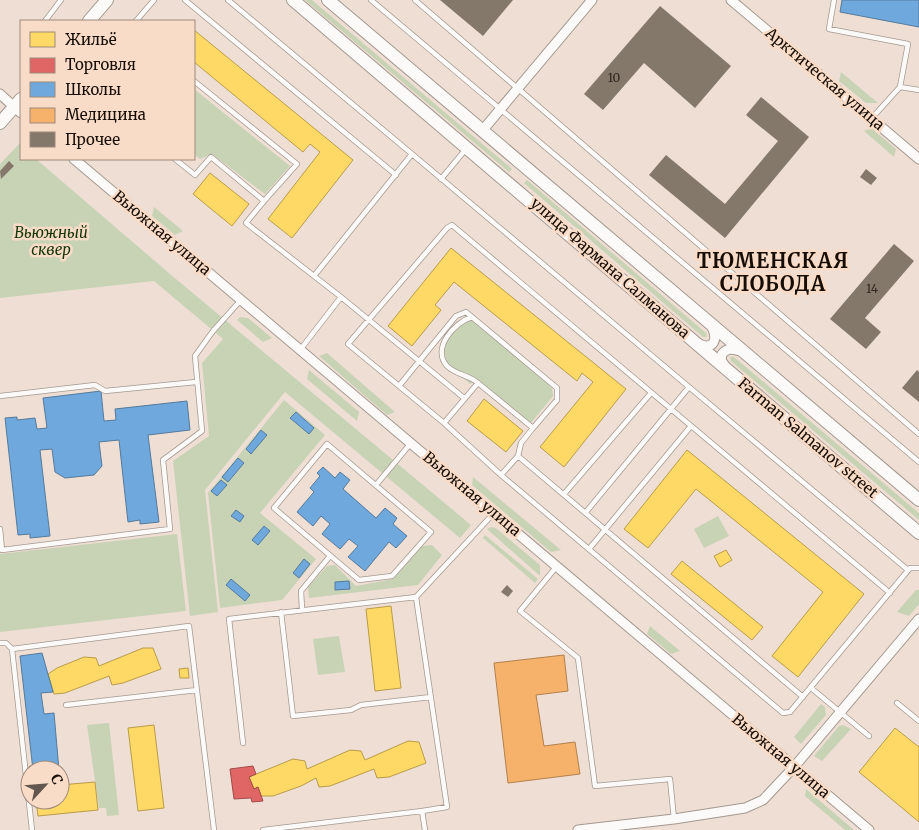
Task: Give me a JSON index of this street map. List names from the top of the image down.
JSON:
{
  "streets": {
    "street": [
      "Арктическая улица",
      "Вьюжная улица",
      "улица Фармана Салманова",
      "Farman Salmanov street"
    ]
  },
  "crossings": [
    ["улица Фармана Салманова", "Farman Salmanov street"]
  ],
  "districts": ["ТЮМЕНСКАЯ СЛОБОДА"],
  "parks": ["Вьюжный сквер"],
  "house_numbers": ["10", "14"],
  "legend": [
    "Жильё",
    "Торговля",
    "Школы",
    "Медицина",
    "Прочее"
  ],
  "north": "top right"
}
